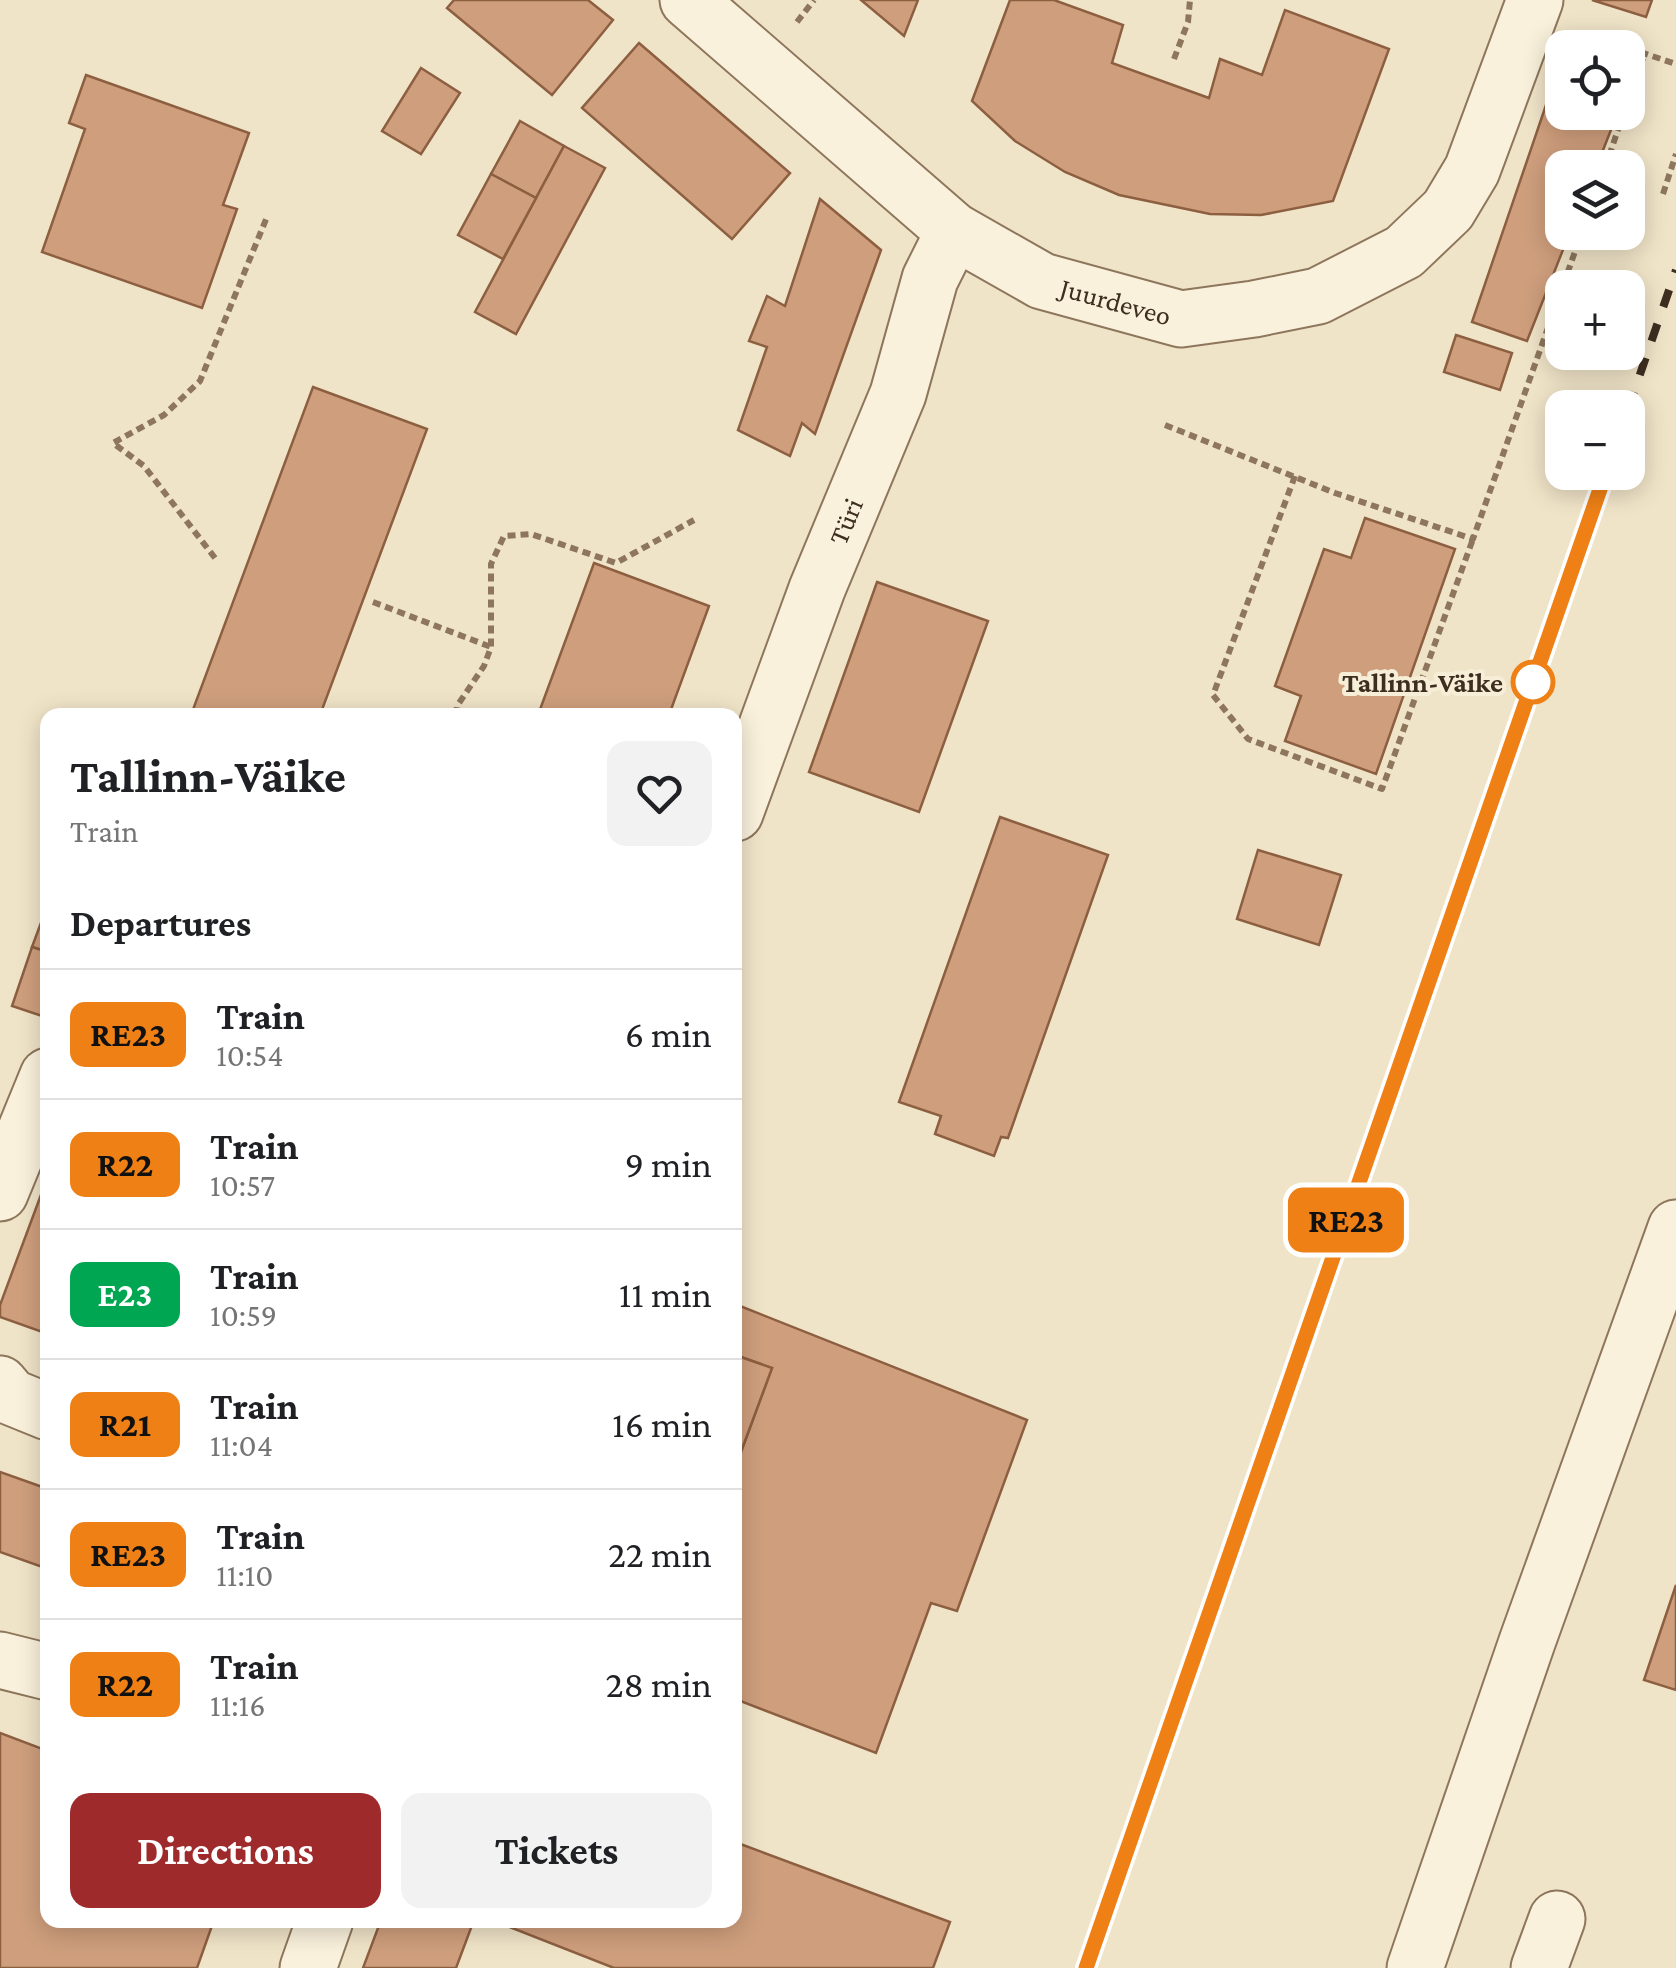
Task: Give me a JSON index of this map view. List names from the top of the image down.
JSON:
{
  "streets": {
    "street": ["Juurdeveo", "Türi"]
  },
  "crossings": [
    ["Juurdeveo", "Türi"]
  ],
  "places": ["Tallinn-Väike"],
  "page": {
    "on_map": "RE23",
    "map_buttons": ["+", "−"],
    "heading": [
      ["Tallinn-Väike", "Train"],
      "Departures"
    ],
    "list": [
      {
        "mark": "RE23",
        "name": "Train",
        "note": "10:54",
        "value": "6 min"
      },
      {
        "mark": "R22",
        "name": "Train",
        "note": "10:57",
        "value": "9 min"
      },
      {
        "mark": "E23",
        "name": "Train",
        "note": "10:59",
        "value": "11 min"
      },
      {
        "mark": "R21",
        "name": "Train",
        "note": "11:04",
        "value": "16 min"
      },
      {
        "mark": "RE23",
        "name": "Train",
        "note": "11:10",
        "value": "22 min"
      },
      {
        "mark": "R22",
        "name": "Train",
        "note": "11:16",
        "value": "28 min"
      }
    ],
    "buttons": ["Directions", "Tickets"]
  }
}
